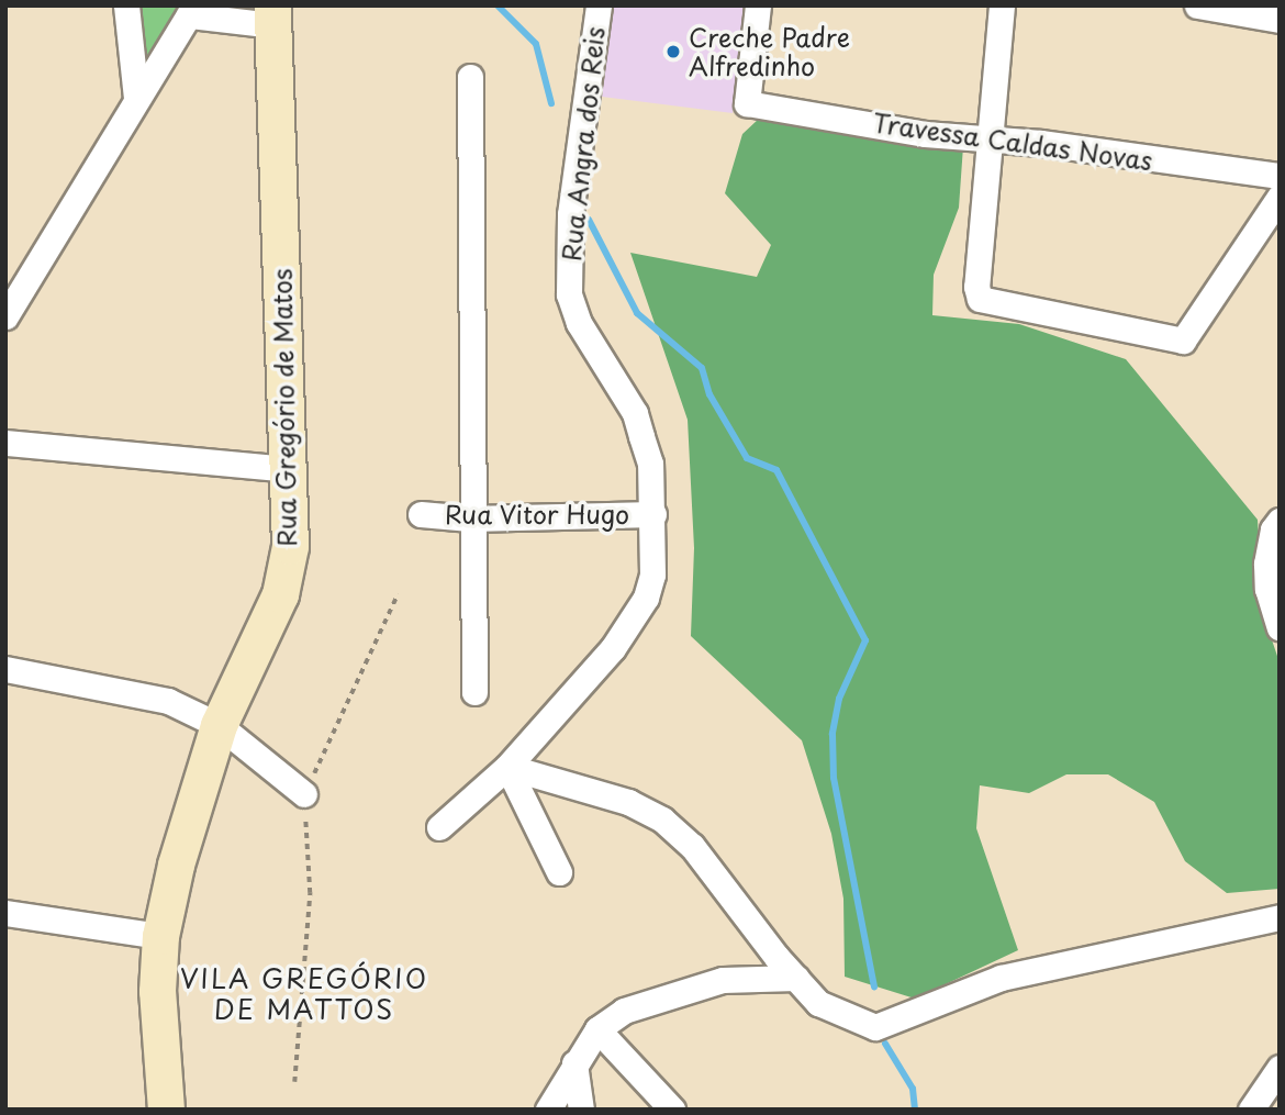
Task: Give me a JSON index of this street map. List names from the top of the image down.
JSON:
{
  "streets": {
    "street": [
      "Travessa Caldas Novas",
      "Rua Angra dos Reis",
      "Rua Gregório de Matos",
      "Rua Vitor Hugo"
    ]
  },
  "crossings": [
    ["Rua Angra dos Reis", "Rua Vitor Hugo"]
  ],
  "districts": ["VILA GREGÓRIO DE MATTOS"],
  "places": ["Creche Padre Alfredinho"]
}
